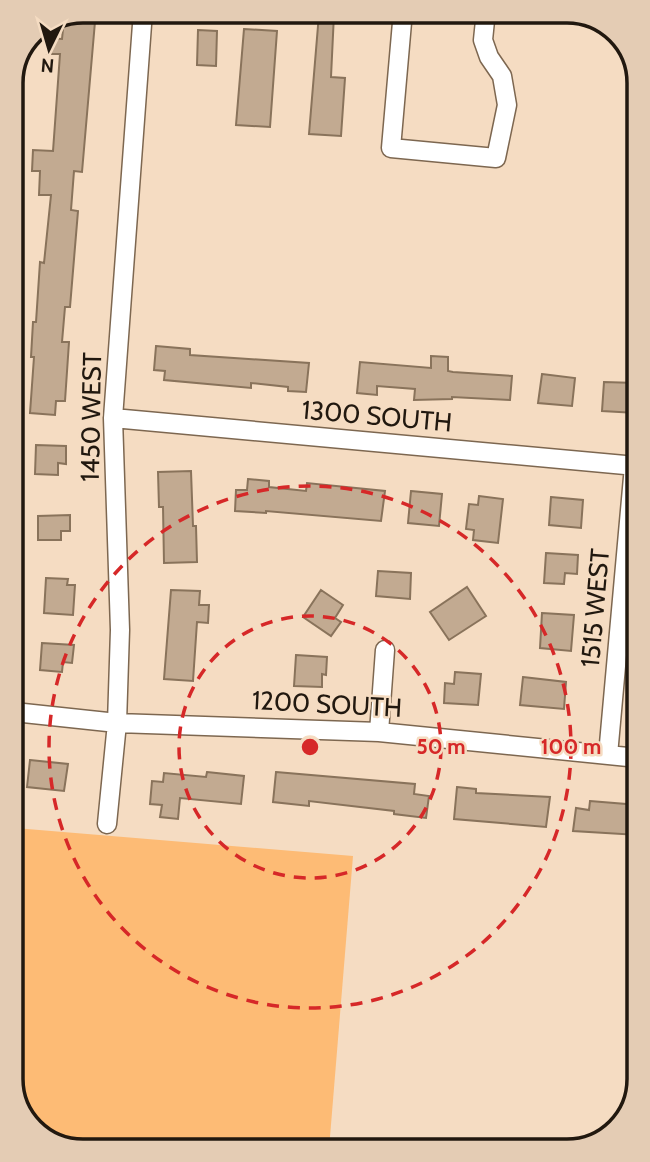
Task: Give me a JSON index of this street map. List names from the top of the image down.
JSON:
{
  "streets": {
    "street": [
      "1300 SOUTH",
      "1450 WEST",
      "1515 WEST",
      "1200 SOUTH"
    ]
  },
  "crossings": [
    ["1300 SOUTH", "1450 WEST"],
    ["1450 WEST", "1200 SOUTH"],
    ["1515 WEST", "1200 SOUTH"]
  ],
  "north": "bottom",
  "rings": ["50 m", "100 m"]
}
